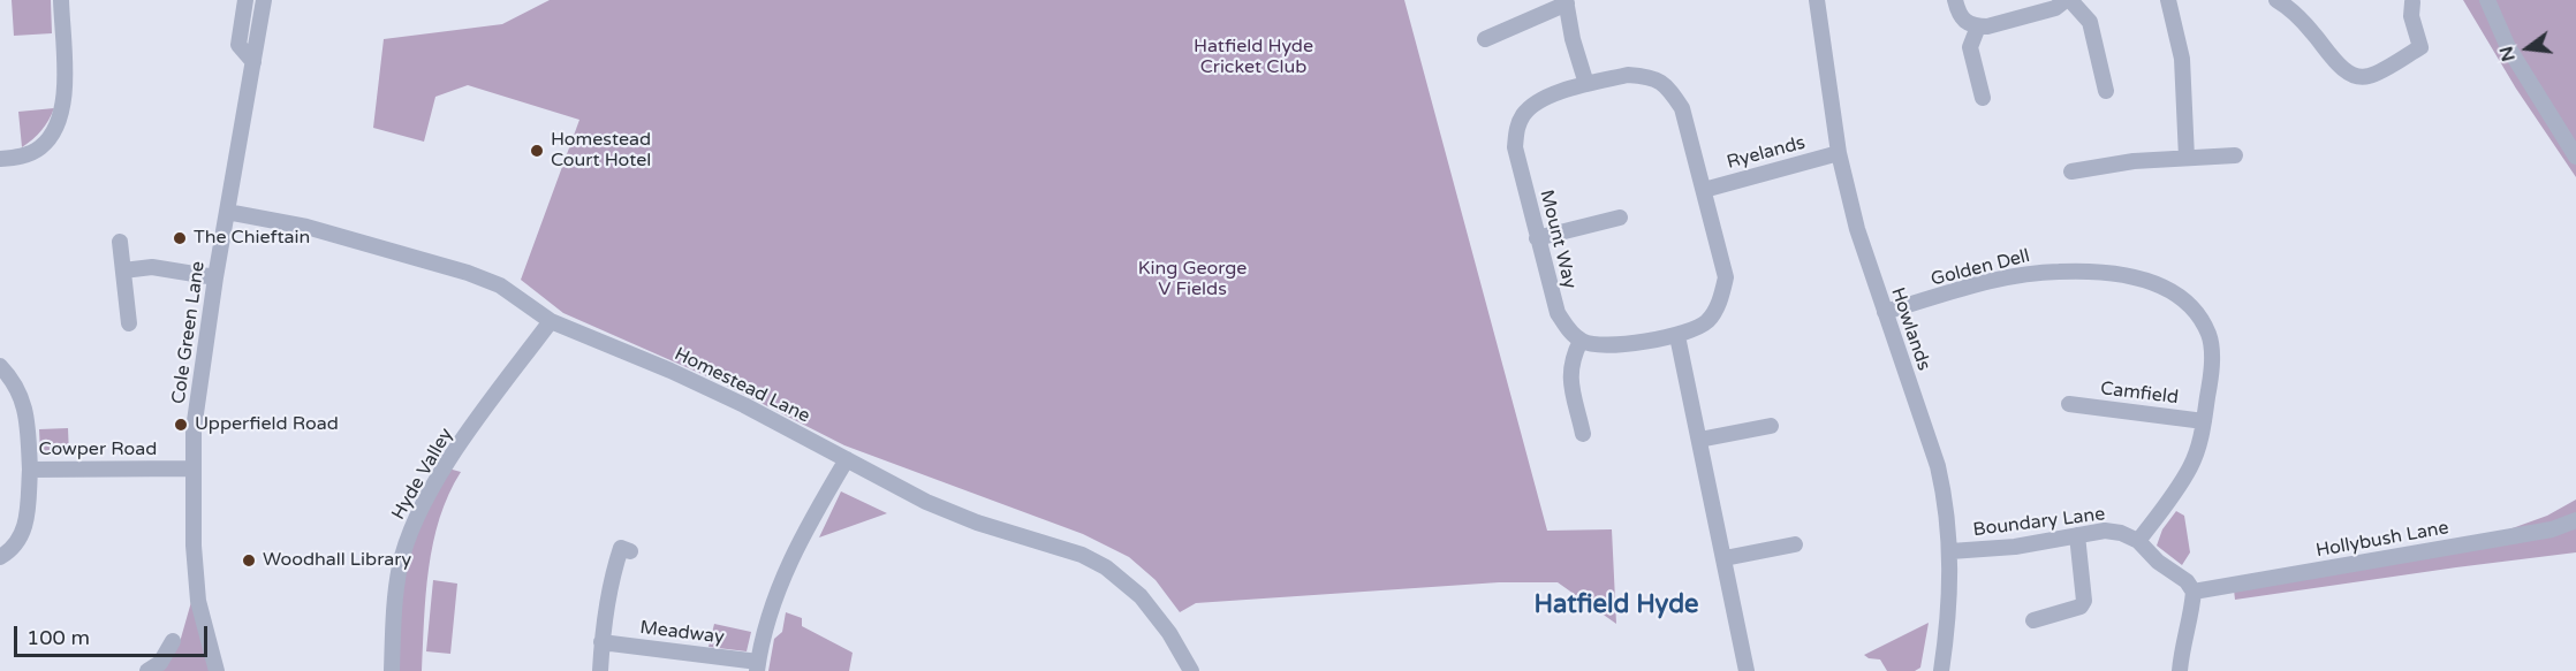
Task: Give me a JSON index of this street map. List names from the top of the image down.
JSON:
{
  "streets": {
    "street": [
      "Ryelands",
      "Mount Way",
      "Golden Dell",
      "Howlands",
      "Cole Green Lane",
      "Homestead Lane",
      "Camfield",
      "Cowper Road",
      "Hyde Valley",
      "Boundary Lane",
      "Hollybush Lane",
      "Meadway"
    ]
  },
  "crossings": [
    ["Ryelands", "Mount Way"],
    ["Ryelands", "Howlands"],
    ["Golden Dell", "Howlands"],
    ["Golden Dell", "Camfield"],
    ["Golden Dell", "Boundary Lane"],
    ["Howlands", "Boundary Lane"],
    ["Cole Green Lane", "Homestead Lane"],
    ["Cole Green Lane", "Cowper Road"],
    ["Homestead Lane", "Hyde Valley"],
    ["Boundary Lane", "Hollybush Lane"]
  ],
  "districts": ["Hatfield Hyde"],
  "parks": ["Hatfield Hyde Cricket Club", "King George V Fields"],
  "places": [
    "Homestead Court Hotel",
    "The Chieftain",
    "Upperfield Road",
    "Woodhall Library"
  ],
  "scale_bar": "100 m",
  "north": "left"
}
